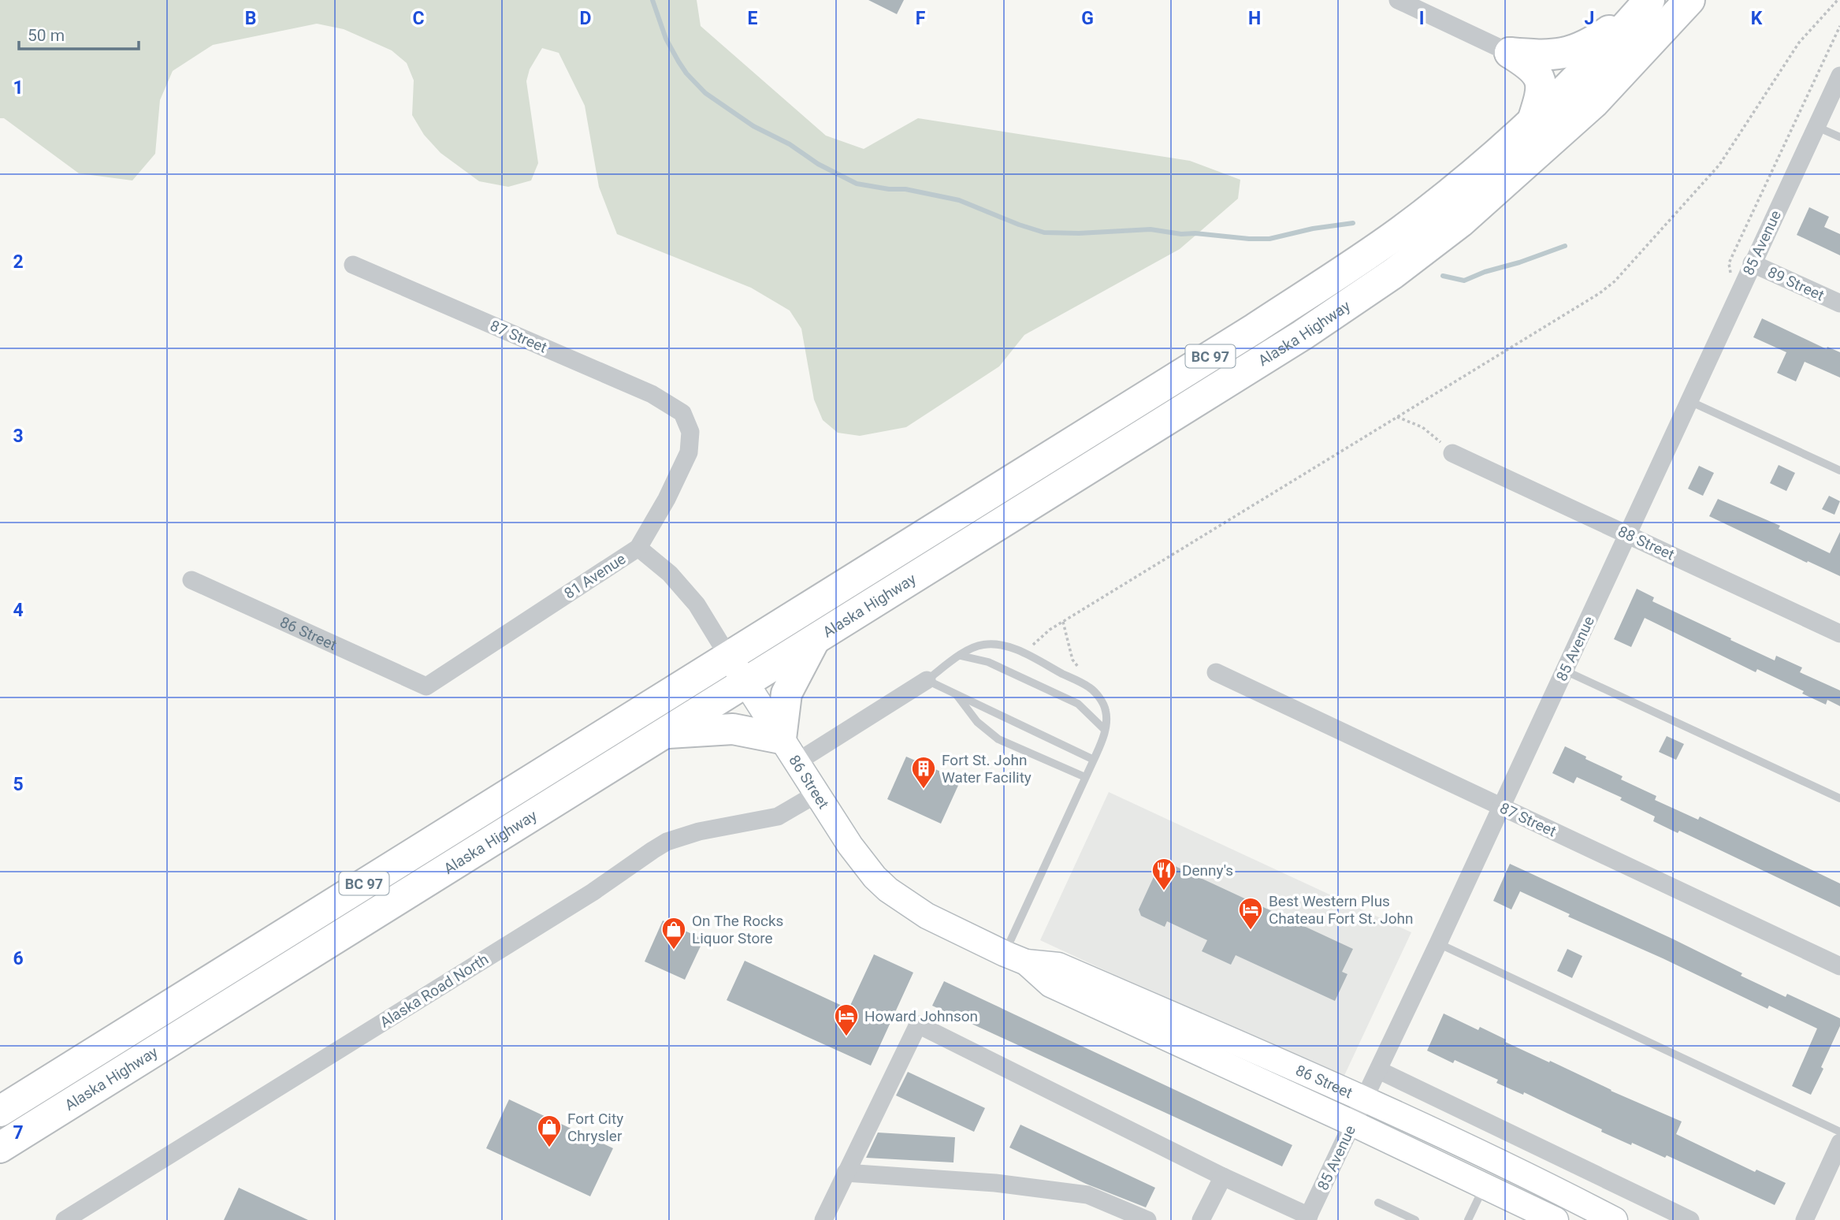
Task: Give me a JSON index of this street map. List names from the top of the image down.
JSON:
{
  "streets": {
    "highway": ["Alaska Highway", "BC 97"],
    "main road": ["86 Street"],
    "street": [
      "85 Avenue",
      "89 Street",
      "87 Street",
      "88 Street",
      "81 Avenue",
      "Alaska Road North"
    ]
  },
  "crossings": [
    ["85 Avenue", "89 Street"],
    ["85 Avenue", "87 Street"],
    ["85 Avenue", "88 Street"],
    ["85 Avenue", "86 Street"],
    ["Alaska Highway", "86 Street"],
    ["87 Street", "81 Avenue"],
    ["81 Avenue", "86 Street"],
    ["86 Street", "Alaska Road North"]
  ],
  "places": {
    "building": ["Fort St. John Water Facility"],
    "restaurant": ["Denny's"],
    "hotel": ["Best Western Plus Chateau Fort St. John", "Howard Johnson"],
    "shop": ["On The Rocks Liquor Store", "Fort City Chrysler"]
  },
  "scale_bar": "50 m",
  "grid": {
    "columns": [
      "B",
      "C",
      "D",
      "E",
      "F",
      "G",
      "H",
      "I",
      "J",
      "K"
    ],
    "rows": [
      "1",
      "2",
      "3",
      "4",
      "5",
      "6",
      "7"
    ]
  }
}
